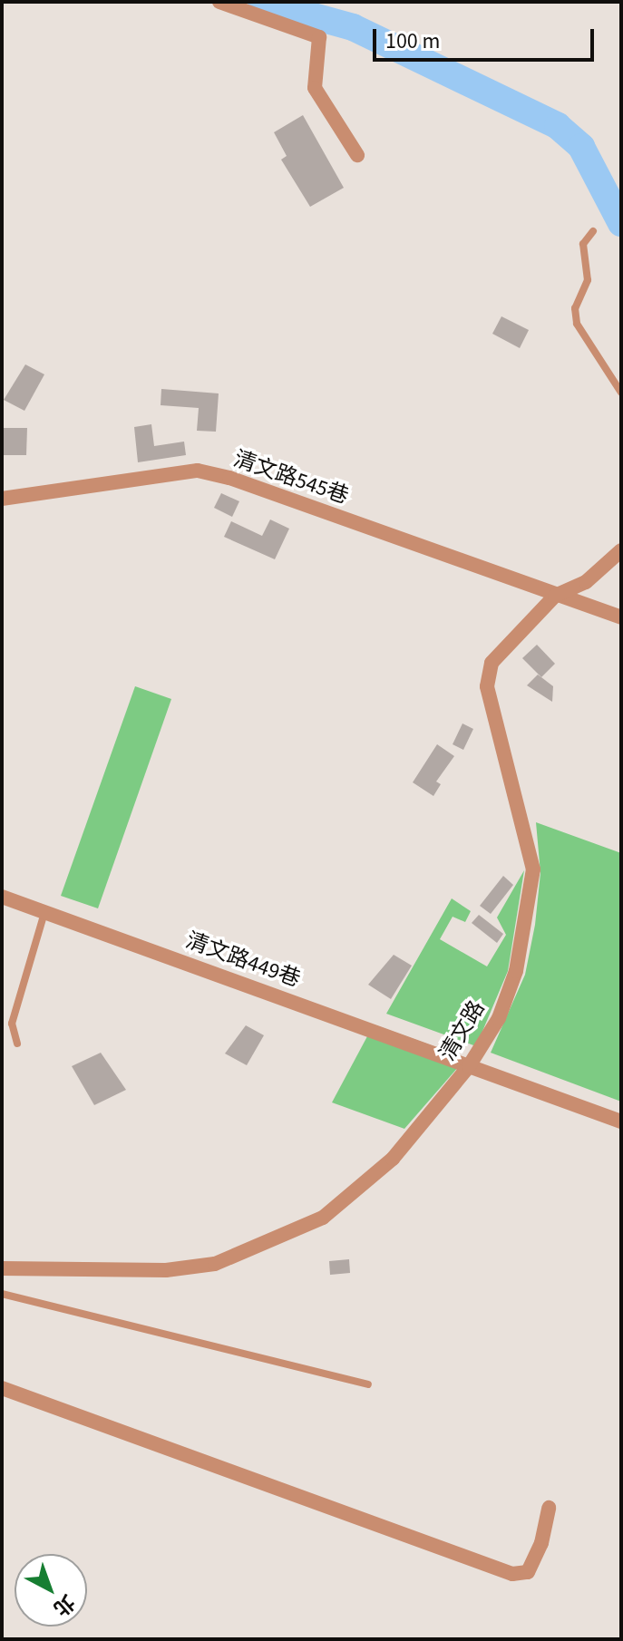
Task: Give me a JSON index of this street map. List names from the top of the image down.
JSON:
{
  "streets": {
    "street": ["清文路545巷", "清文路449巷", "清文路"]
  },
  "crossings": [
    ["清文路545巷", "清文路"],
    ["清文路449巷", "清文路"]
  ],
  "scale_bar": "100 m",
  "north": "bottom right"
}
